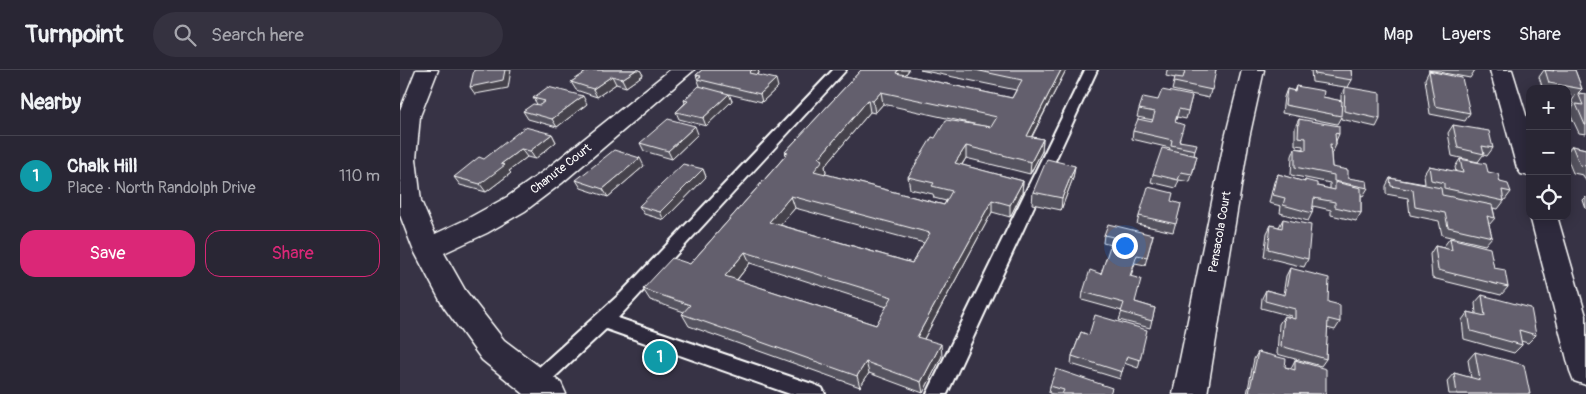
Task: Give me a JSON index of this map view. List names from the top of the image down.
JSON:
{
  "streets": {
    "street": ["Chanute Court", "Pensacola Court"]
  },
  "page": {
    "header": "Turnpoint",
    "search": "Search here",
    "nav": ["Map", "Layers", "Share"],
    "heading": "Nearby",
    "map_buttons": ["+", "−"],
    "list": [
      {
        "mark": "1",
        "name": "Chalk Hill",
        "note": "Place · North Randolph Drive",
        "value": "110 m"
      }
    ],
    "buttons": ["Save", "Share"],
    "pins": "1"
  }
}
